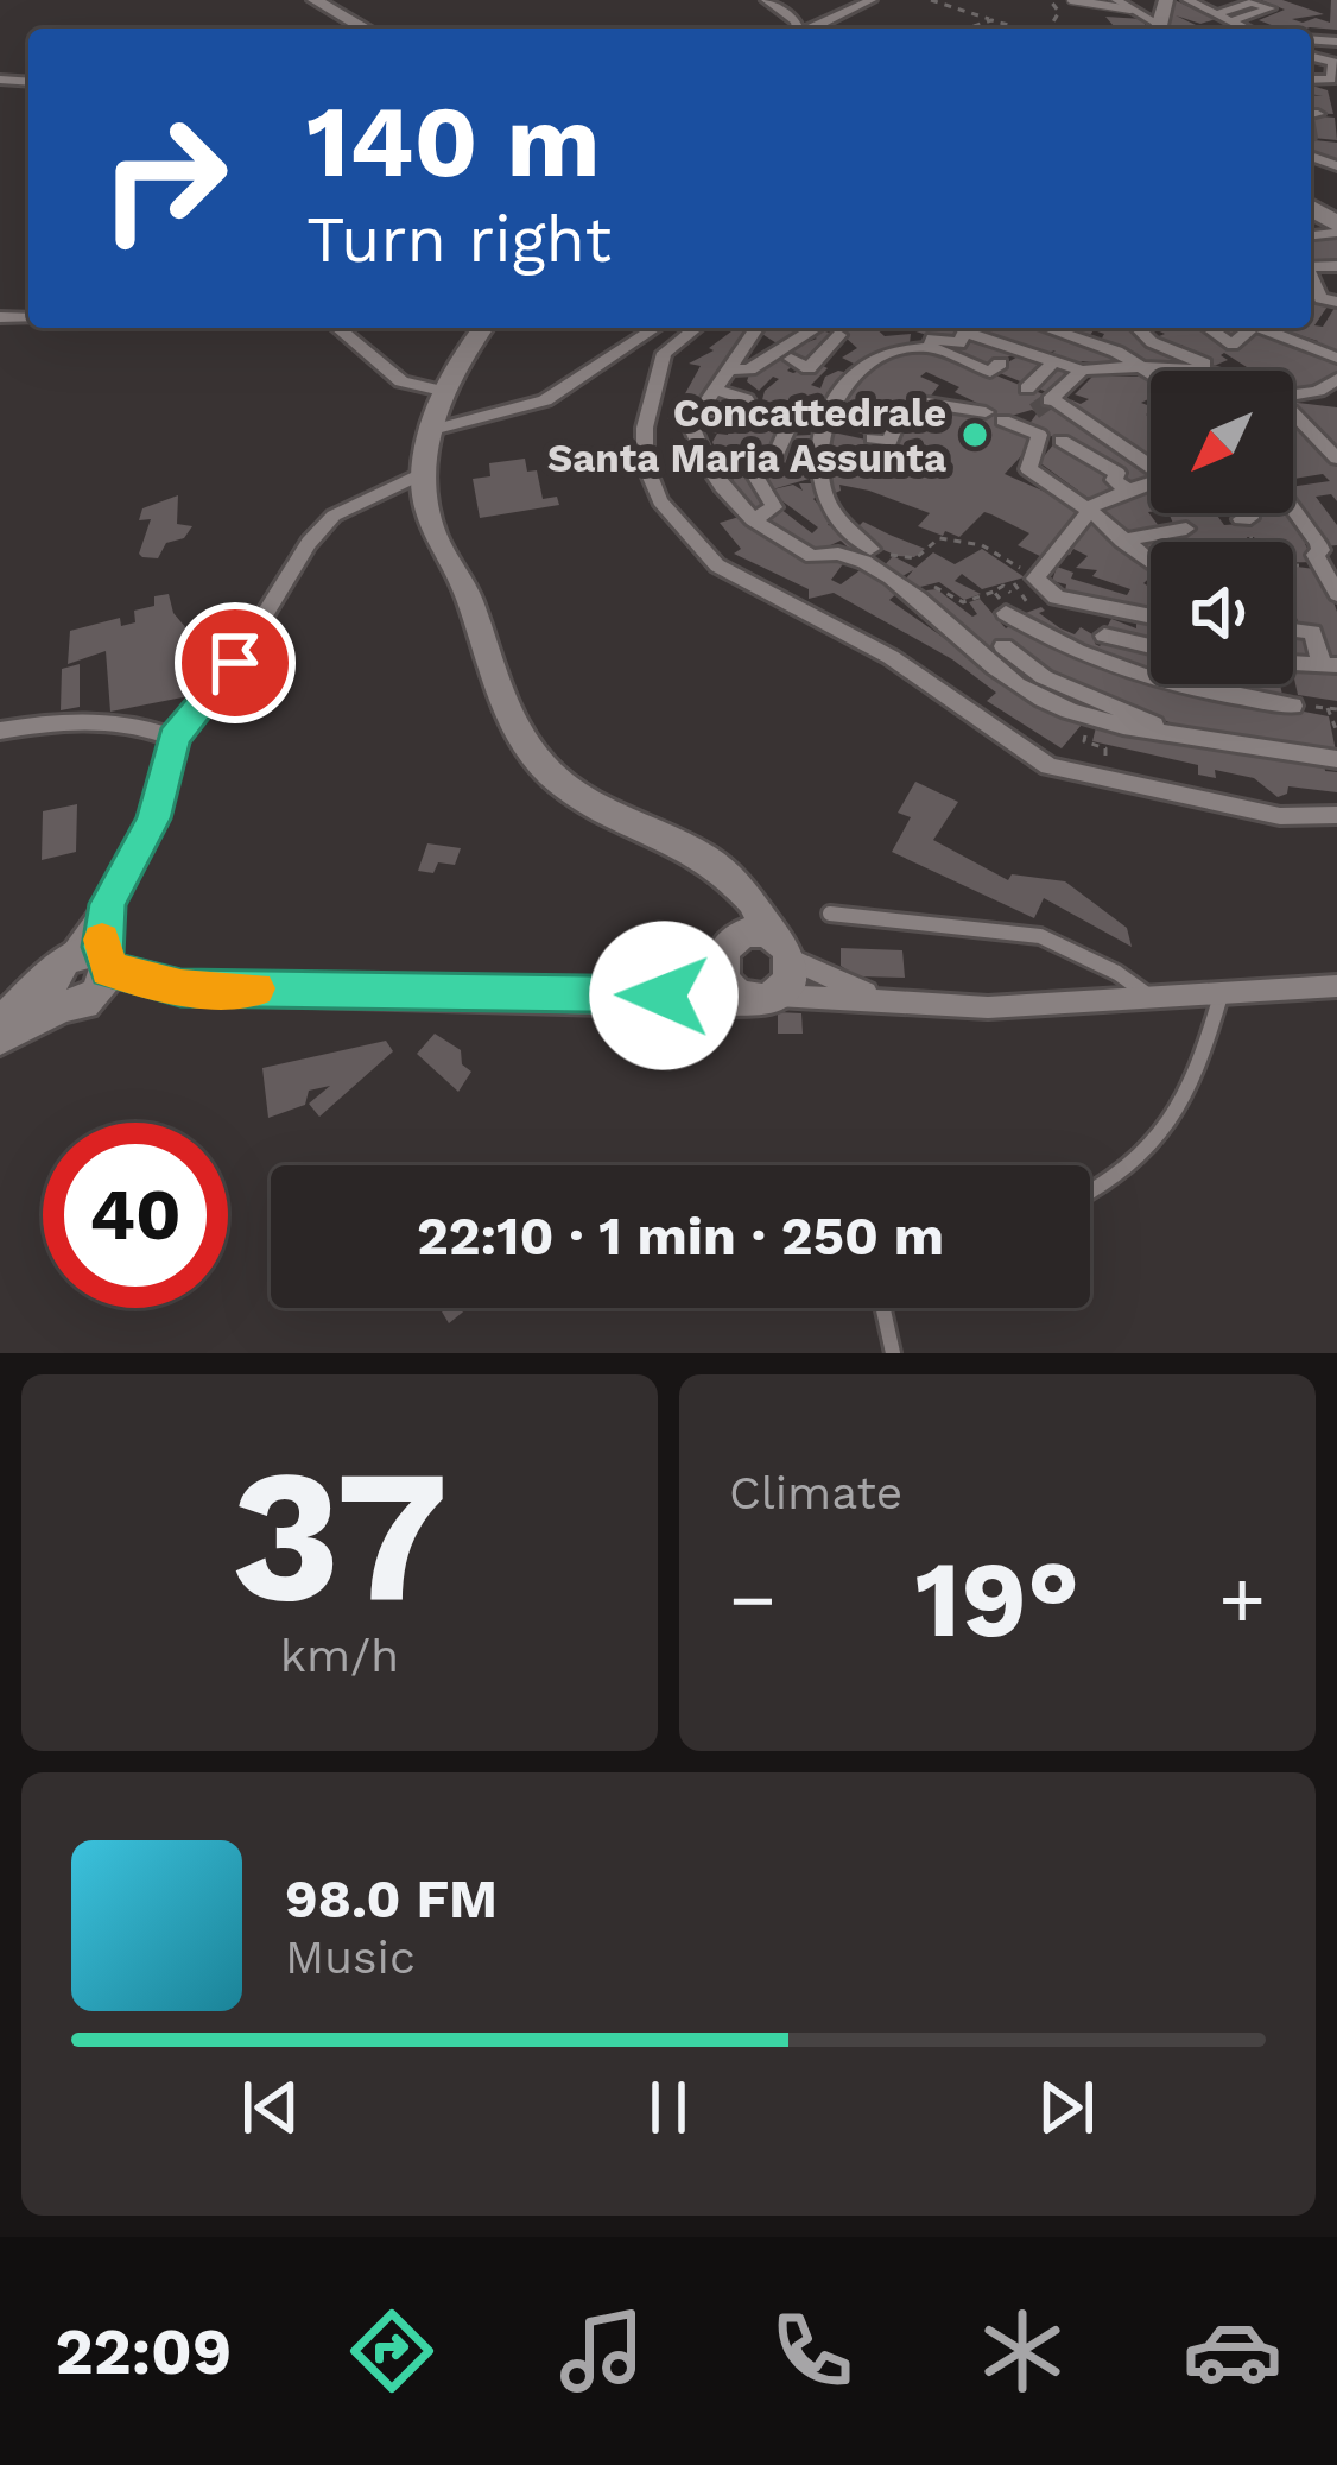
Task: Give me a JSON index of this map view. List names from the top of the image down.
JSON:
{
  "places": ["Concattedrale Santa Maria Assunta"],
  "north": "bottom left",
  "page": {
    "turn": ["140 m", "Turn right"],
    "limit": "40",
    "trip": "22:10 · 1 min · 250 m",
    "tile": [
      ["37", "km/h"],
      "Climate"
    ],
    "heat": ["−", "19°", "+"],
    "song": ["98.0 FM", "Music"],
    "tabs": "22:09"
  }
}
